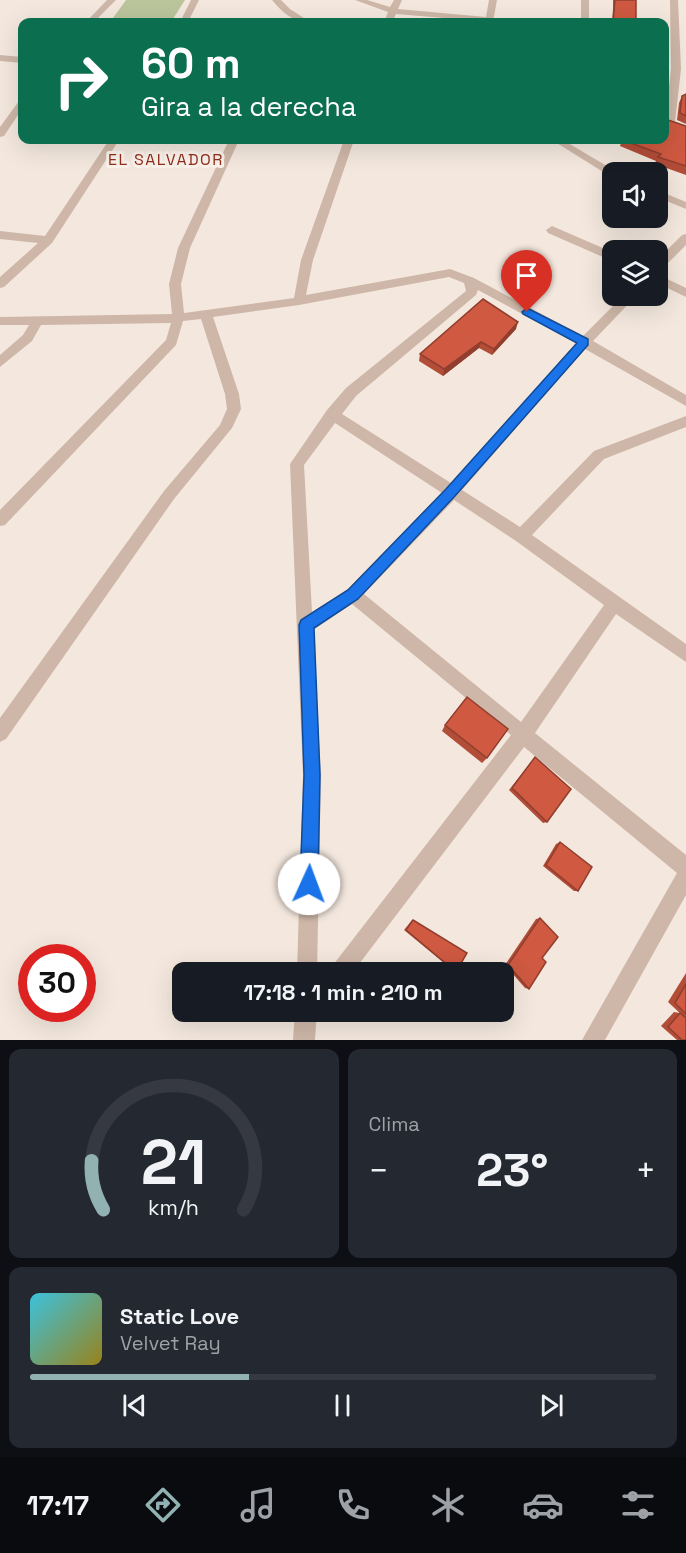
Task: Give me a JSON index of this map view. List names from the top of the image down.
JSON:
{
  "districts": ["EL SALVADOR"],
  "page": {
    "turn": ["60 m", "Gira a la derecha"],
    "limit": "30",
    "trip": "17:18 · 1 min · 210 m",
    "tile": "Clima",
    "heat": ["−", "23°", "+"],
    "song": ["Static Love", "Velvet Ray"],
    "tabs": "17:17",
    "gauge": ["21", "km/h"]
  }
}
